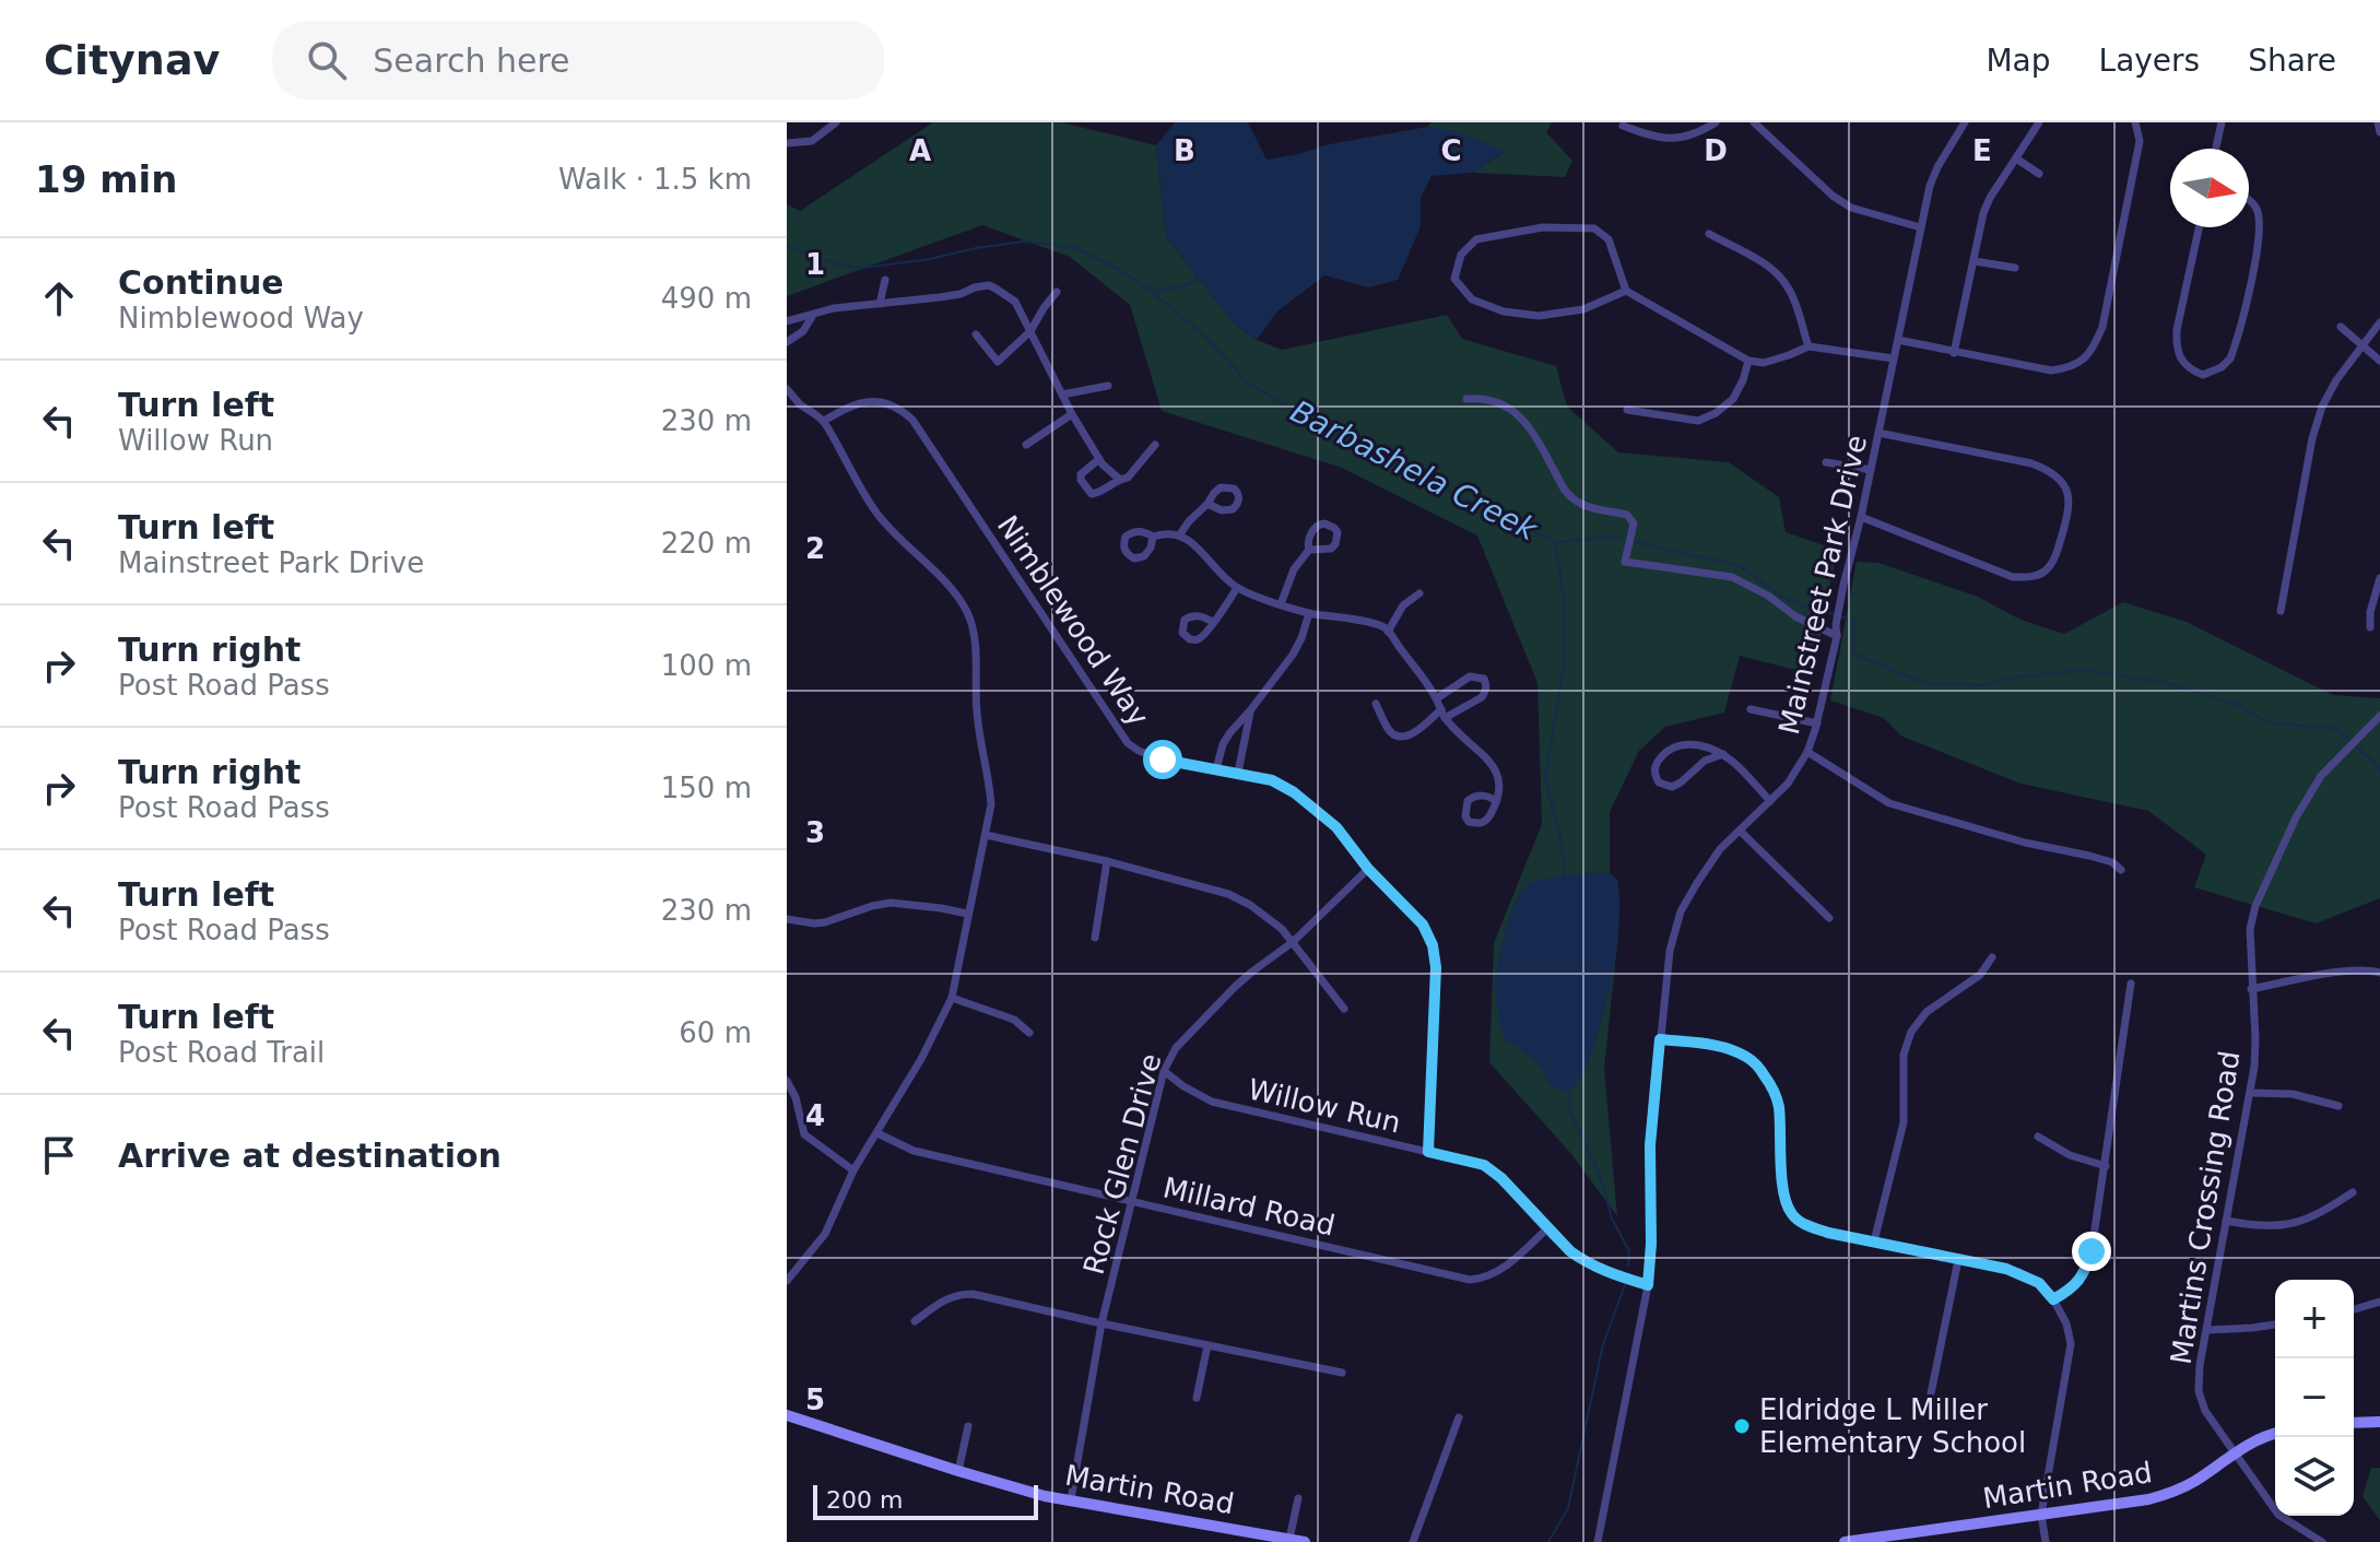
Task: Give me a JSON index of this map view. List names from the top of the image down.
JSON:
{
  "streets": {
    "street": [
      "Mainstreet Park Drive",
      "Nimblewood Way",
      "Willow Run",
      "Rock Glen Drive",
      "Millard Road",
      "Martins Crossing Road",
      "Martin Road"
    ]
  },
  "crossings": [
    ["Mainstreet Park Drive", "Willow Run"],
    ["Nimblewood Way", "Willow Run"],
    ["Nimblewood Way", "Rock Glen Drive"],
    ["Willow Run", "Rock Glen Drive"],
    ["Willow Run", "Millard Road"],
    ["Rock Glen Drive", "Millard Road"],
    ["Rock Glen Drive", "Martin Road"],
    ["Martins Crossing Road", "Martin Road"]
  ],
  "water": ["Barbashela Creek"],
  "places": ["Eldridge L Miller Elementary School"],
  "scale_bar": "200 m",
  "north": "right",
  "page": {
    "header": "Citynav",
    "search": "Search here",
    "nav": ["Map", "Layers", "Share"],
    "heading": ["19 min", "Walk · 1.5 km"],
    "list": [
      ["Continue", "Nimblewood Way", "490 m"],
      ["Turn left", "Willow Run", "230 m"],
      ["Turn left", "Mainstreet Park Drive", "220 m"],
      ["Turn right", "Post Road Pass", "100 m"],
      ["Turn right", "Post Road Pass", "150 m"],
      ["Turn left", "Post Road Pass", "230 m"],
      ["Turn left", "Post Road Trail", "60 m"],
      "Arrive at destination"
    ],
    "map_buttons": ["+", "−"],
    "scale": "200 m"
  },
  "grid": {
    "columns": [
      "A",
      "B",
      "C",
      "D",
      "E"
    ],
    "rows": [
      "1",
      "2",
      "3",
      "4",
      "5"
    ]
  }
}
